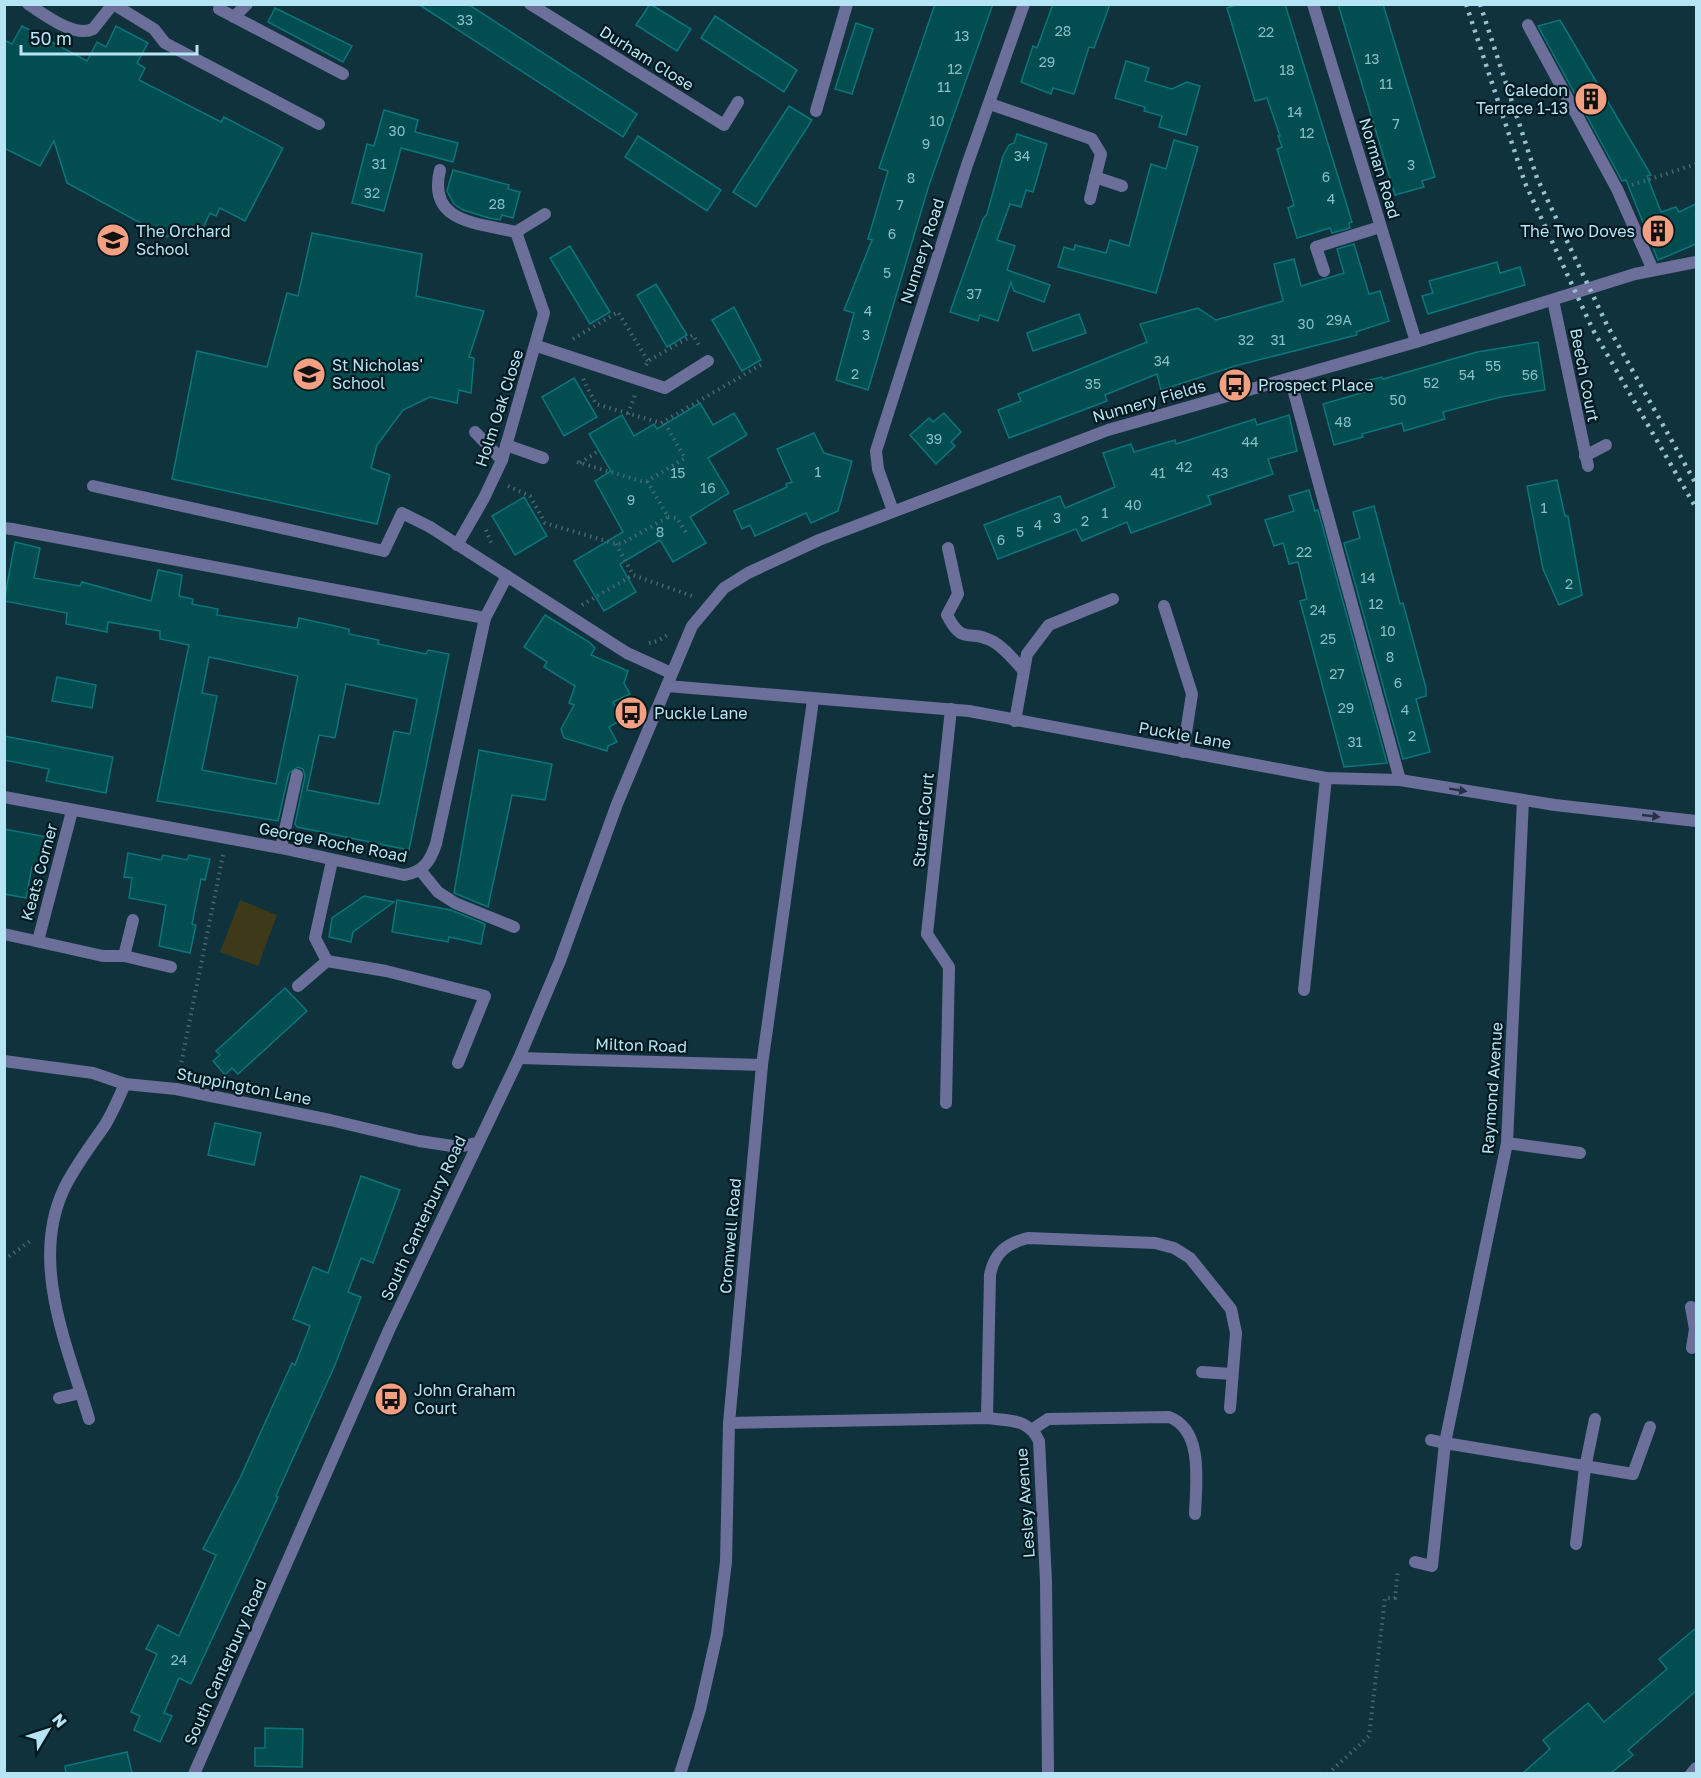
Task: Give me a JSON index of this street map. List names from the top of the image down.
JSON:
{
  "streets": {
    "street": [
      "Durham Close",
      "Norman Road",
      "Nunnery Road",
      "Beech Court",
      "Nunnery Fields",
      "Holm Oak Close",
      "Puckle Lane",
      "Stuart Court",
      "George Roche Road",
      "Keats Corner",
      "Milton Road",
      "Stuppington Lane",
      "Raymond Avenue",
      "South Canterbury Road",
      "Cromwell Road",
      "Lesley Avenue"
    ]
  },
  "crossings": [
    ["Norman Road", "Nunnery Fields"],
    ["Nunnery Road", "Nunnery Fields"],
    ["Beech Court", "Nunnery Fields"],
    ["Nunnery Fields", "South Canterbury Road"],
    ["Puckle Lane", "Stuart Court"],
    ["Puckle Lane", "Raymond Avenue"],
    ["Puckle Lane", "South Canterbury Road"],
    ["Puckle Lane", "Cromwell Road"],
    ["George Roche Road", "Keats Corner"],
    ["Milton Road", "South Canterbury Road"],
    ["Milton Road", "Cromwell Road"],
    ["Stuppington Lane", "South Canterbury Road"],
    ["Cromwell Road", "Lesley Avenue"]
  ],
  "places": {
    "building": ["Caledon Terrace 1-13", "The Two Doves"],
    "school or university": ["The Orchard School", "St Nicholas' School"],
    "bus stop": ["Prospect Place", "Puckle Lane", "John Graham Court"]
  },
  "house_numbers": [
    "33",
    "28",
    "22",
    "13",
    "13",
    "29",
    "12",
    "18",
    "11",
    "11",
    "14",
    "10",
    "7",
    "30",
    "12",
    "9",
    "34",
    "31",
    "3",
    "6",
    "8",
    "32",
    "4",
    "28",
    "7",
    "6",
    "5",
    "37",
    "4",
    "29A",
    "30",
    "3",
    "32",
    "31",
    "34",
    "55",
    "2",
    "54",
    "56",
    "52",
    "35",
    "50",
    "48",
    "39",
    "44",
    "42",
    "1",
    "15",
    "41",
    "43",
    "16",
    "9",
    "40",
    "1",
    "1",
    "3",
    "2",
    "4",
    "8",
    "5",
    "6",
    "22",
    "14",
    "2",
    "12",
    "24",
    "10",
    "25",
    "8",
    "27",
    "6",
    "29",
    "4",
    "2",
    "31",
    "24"
  ],
  "scale_bar": "50 m",
  "north": "top right"
}
